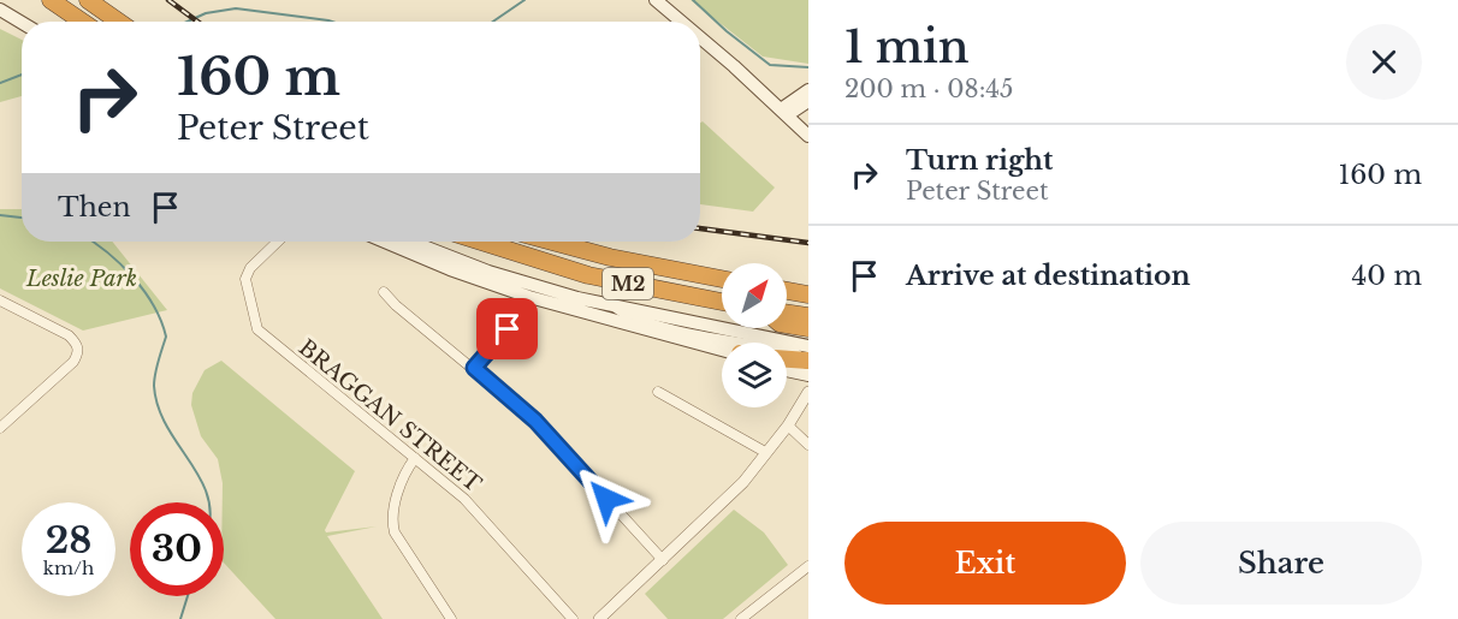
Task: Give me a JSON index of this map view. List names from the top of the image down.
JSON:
{
  "streets": {
    "highway": ["M2"],
    "street": ["BRAGGAN STREET"]
  },
  "parks": ["Leslie Park"],
  "north": "top right",
  "page": {
    "heading": ["1 min", "200 m · 08:45"],
    "turn": ["160 m", "Peter Street"],
    "list": [
      {
        "name": "Turn right",
        "note": "Peter Street",
        "value": "160 m"
      },
      {
        "name": "Arrive at destination",
        "value": "40 m"
      }
    ],
    "then": "Then",
    "speed": "28 km/h",
    "limit": "30",
    "buttons": ["Exit", "Share"]
  }
}
